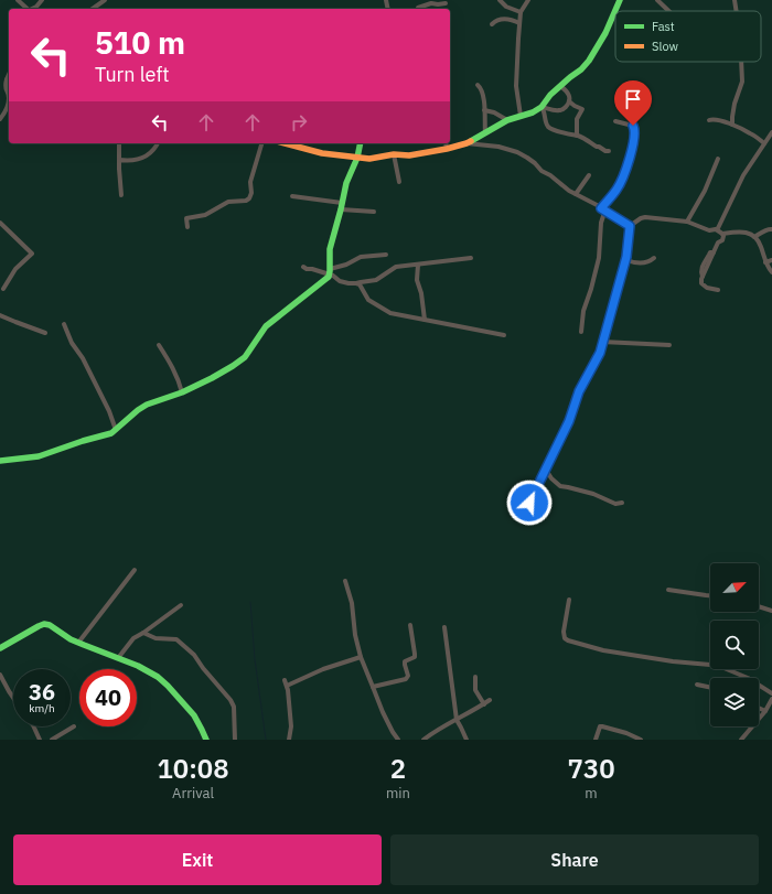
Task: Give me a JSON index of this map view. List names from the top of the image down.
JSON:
{
  "legend": ["Fast", "Slow"],
  "north": "top right",
  "page": {
    "turn": ["510 m", "Turn left"],
    "speed": "36 km/h",
    "limit": "40",
    "eta": [
      "10:08",
      "Arrival",
      "2",
      "min",
      "730",
      "m"
    ],
    "buttons": ["Exit", "Share"]
  }
}
